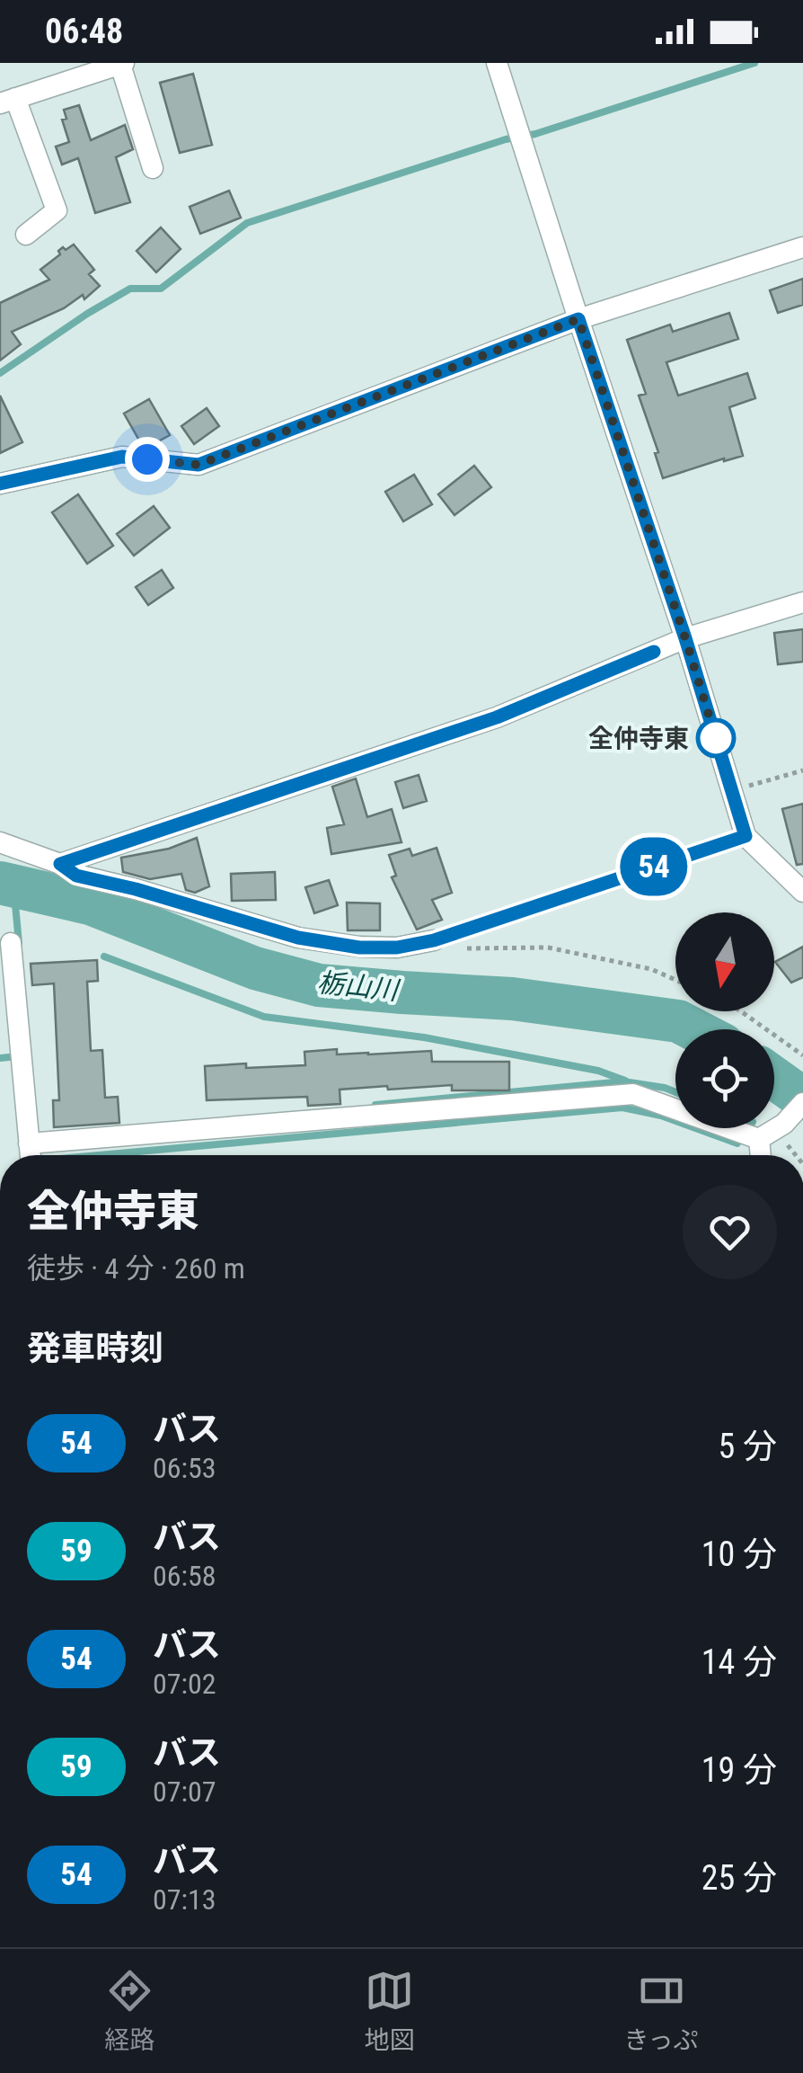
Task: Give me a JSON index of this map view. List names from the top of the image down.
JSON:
{
  "water": ["栃山川"],
  "places": ["全仲寺東"],
  "lines": ["bus line 54"],
  "north": "bottom",
  "page": {
    "status": "06:48",
    "on_map": "54",
    "heading": [
      ["全仲寺東", "徒歩 · 4 分 · 260 m"],
      "発車時刻"
    ],
    "list": [
      {
        "mark": "54",
        "name": "バス",
        "note": "06:53",
        "value": "5 分"
      },
      {
        "mark": "59",
        "name": "バス",
        "note": "06:58",
        "value": "10 分"
      },
      {
        "mark": "54",
        "name": "バス",
        "note": "07:02",
        "value": "14 分"
      },
      {
        "mark": "59",
        "name": "バス",
        "note": "07:07",
        "value": "19 分"
      },
      {
        "mark": "54",
        "name": "バス",
        "note": "07:13",
        "value": "25 分"
      }
    ],
    "tabs": ["経路", "地図", "きっぷ"]
  }
}
